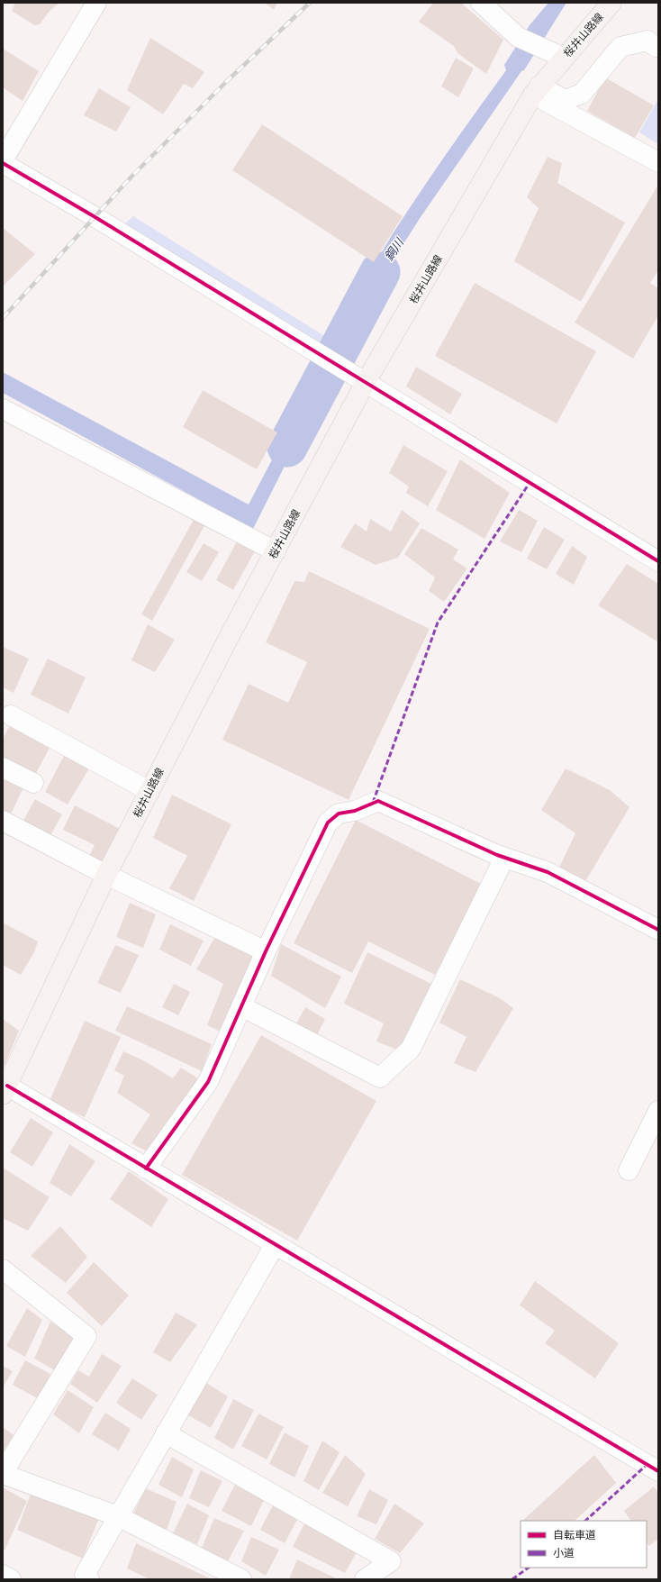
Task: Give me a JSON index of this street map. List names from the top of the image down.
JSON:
{
  "streets": {
    "main road": ["桜井山路線"]
  },
  "water": ["銅川"],
  "legend": ["自転車道", "小道"]
}
